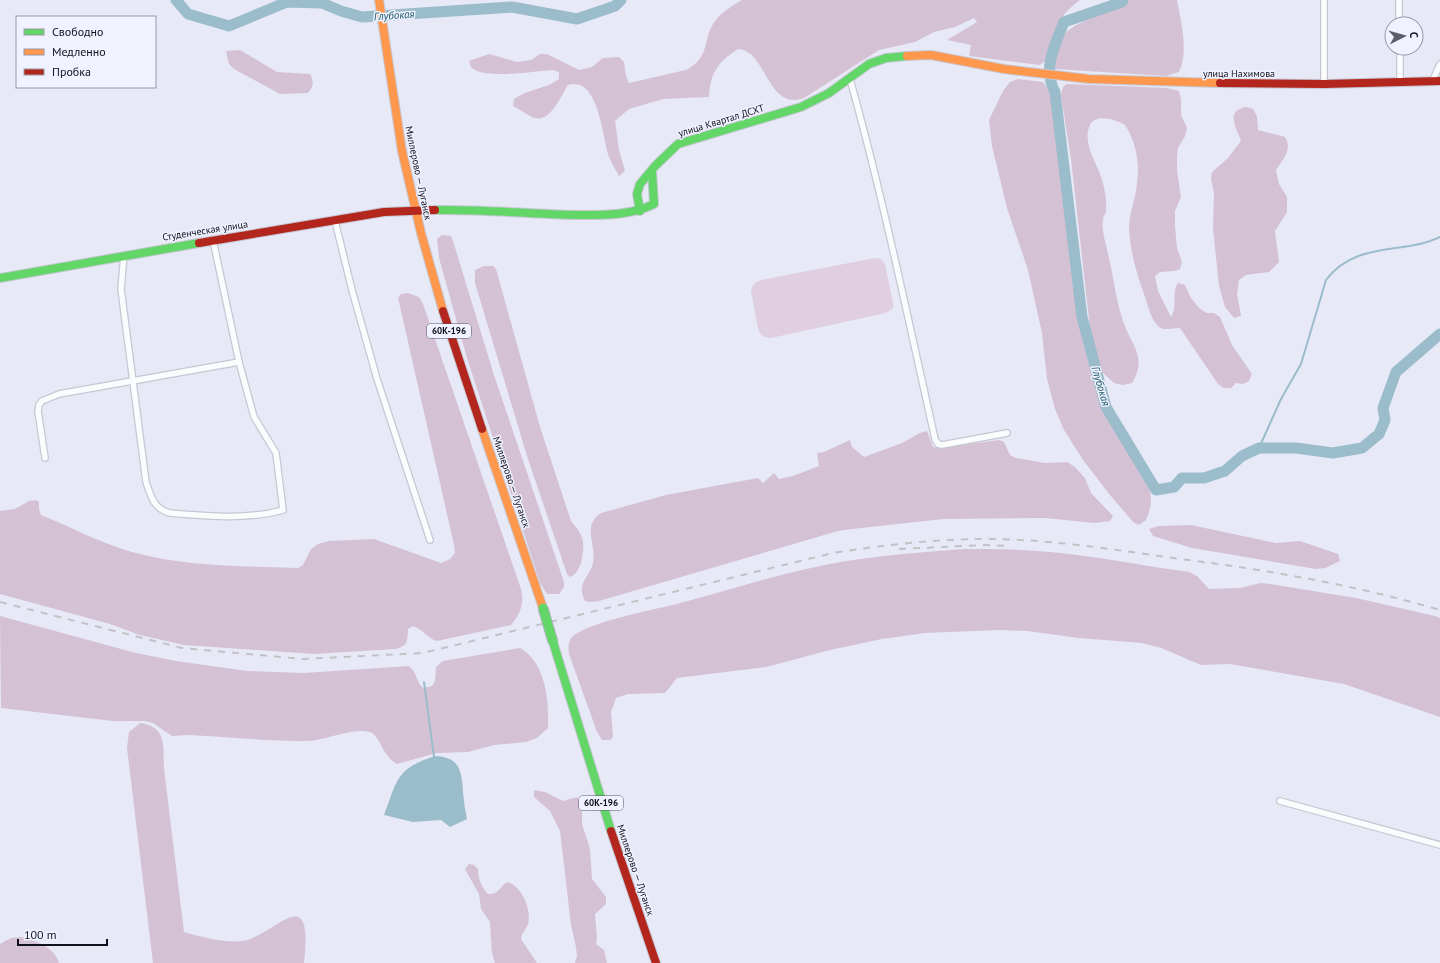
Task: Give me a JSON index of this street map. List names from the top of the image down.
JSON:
{
  "streets": {
    "street": [
      "улица Нахимова",
      "улица Квартал ДСХТ",
      "Миллерово — Луганск",
      "Студенческая улица",
      "60К-196"
    ]
  },
  "crossings": [
    ["улица Нахимова", "улица Квартал ДСХТ"],
    ["Миллерово — Луганск", "Студенческая улица"]
  ],
  "water": ["Глубокая"],
  "legend": ["Свободно", "Медленно", "Пробка"],
  "scale_bar": "100 m",
  "north": "right"
}
